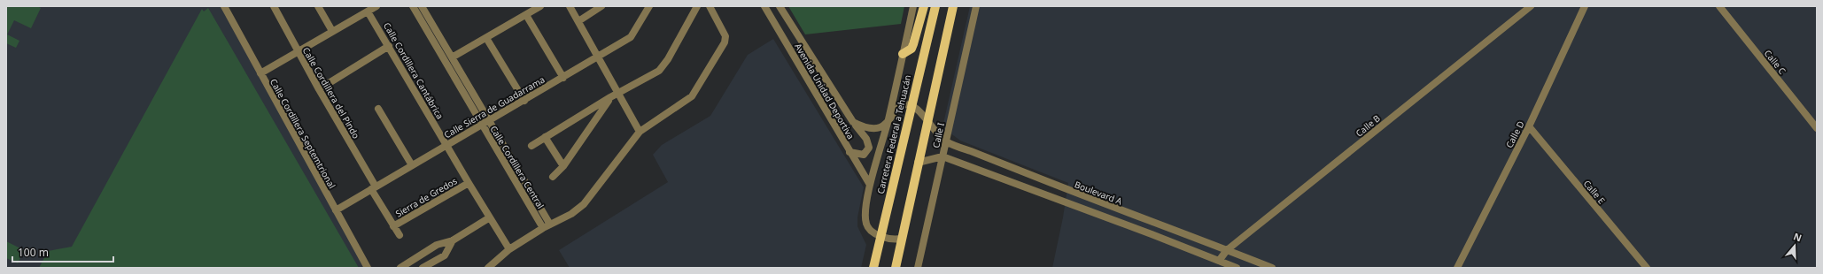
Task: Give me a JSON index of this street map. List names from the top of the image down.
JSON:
{
  "streets": {
    "main road": ["Carretera Federal a Tehuacán"],
    "street": [
      "Calle C",
      "Calle Cordillera Cantábrica",
      "Avenida Unidad Deportiva",
      "Calle Cordillera del Pindo",
      "Calle Sierra de Guadarrama",
      "Calle B",
      "Calle Cordillera Septemtrional",
      "Calle D",
      "Calle I",
      "Calle Cordillera Central",
      "Calle E",
      "Boulevard A",
      "Sierra de Gredos"
    ]
  },
  "crossings": [
    ["Calle Cordillera Cantábrica", "Calle Sierra de Guadarrama"],
    ["Calle Cordillera Cantábrica", "Sierra de Gredos"],
    ["Avenida Unidad Deportiva", "Carretera Federal a Tehuacán"],
    ["Calle Cordillera del Pindo", "Calle Sierra de Guadarrama"],
    ["Calle Cordillera del Pindo", "Sierra de Gredos"],
    ["Calle Sierra de Guadarrama", "Calle Cordillera Septemtrional"],
    ["Calle Sierra de Guadarrama", "Calle Cordillera Central"],
    ["Calle B", "Boulevard A"],
    ["Calle D", "Calle E"],
    ["Calle I", "Boulevard A"]
  ],
  "scale_bar": "100 m",
  "north": "top"
}
